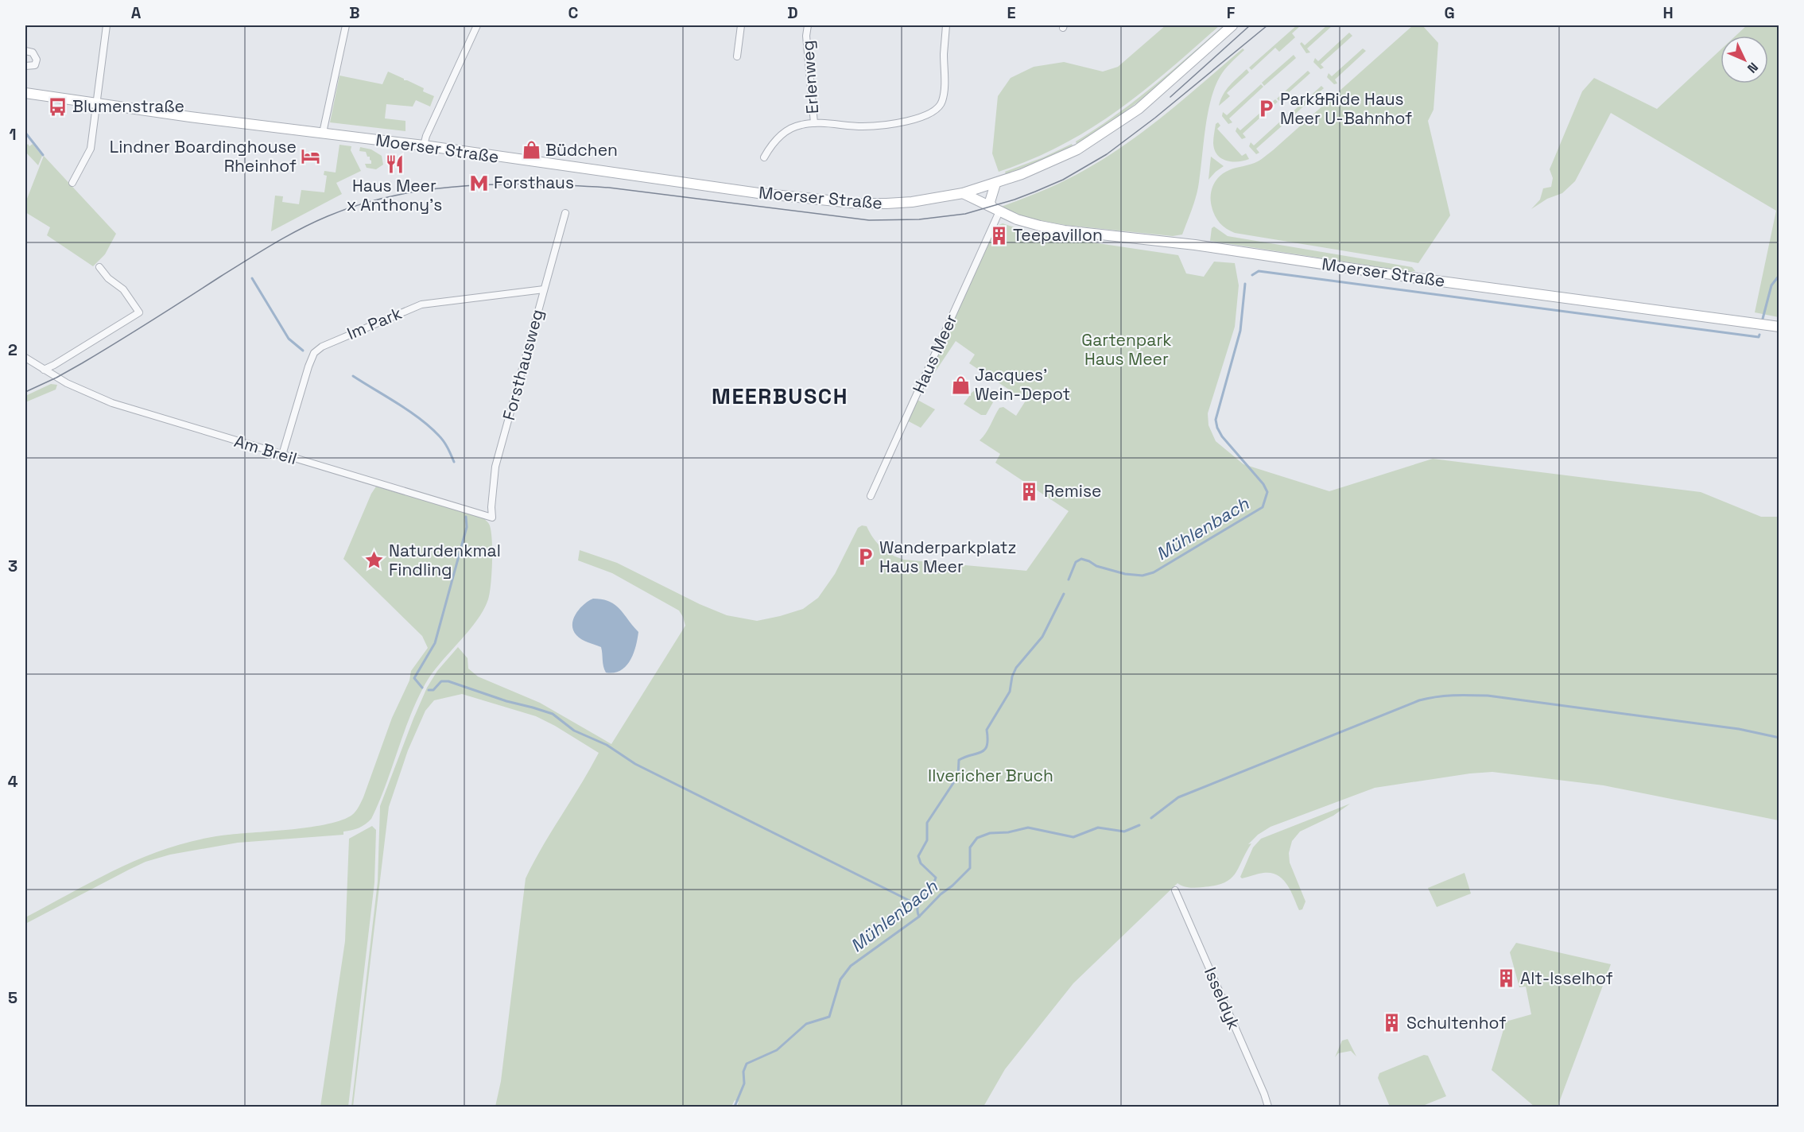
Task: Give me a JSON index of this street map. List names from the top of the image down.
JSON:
{
  "streets": {
    "main road": ["Moerser Straße"],
    "street": [
      "Erlenweg",
      "Im Park",
      "Haus Meer",
      "Forsthausweg",
      "Am Breil",
      "Isseldyk"
    ]
  },
  "crossings": [
    ["Moerser Straße", "Haus Meer"],
    ["Im Park", "Forsthausweg"],
    ["Im Park", "Am Breil"],
    ["Forsthausweg", "Am Breil"]
  ],
  "districts": ["MEERBUSCH"],
  "water": ["Mühlenbach"],
  "parks": ["Gartenpark Haus Meer", "Ilvericher Bruch"],
  "places": {
    "bus stop": ["Blumenstraße"],
    "parking": ["Park&Ride Haus Meer U-Bahnhof", "Wanderparkplatz Haus Meer"],
    "shop": ["Büdchen", "Jacques’ Wein-Depot"],
    "hotel": ["Lindner Boardinghouse Rheinhof"],
    "restaurant": ["Haus Meer x Anthony's"],
    "metro station": ["Forsthaus"],
    "building": [
      "Teepavillon",
      "Remise",
      "Alt-Isselhof",
      "Schultenhof"
    ],
    "place": ["Naturdenkmal Findling"]
  },
  "north": "bottom right",
  "grid": {
    "columns": [
      "A",
      "B",
      "C",
      "D",
      "E",
      "F",
      "G",
      "H"
    ],
    "rows": [
      "1",
      "2",
      "3",
      "4",
      "5"
    ]
  }
}
